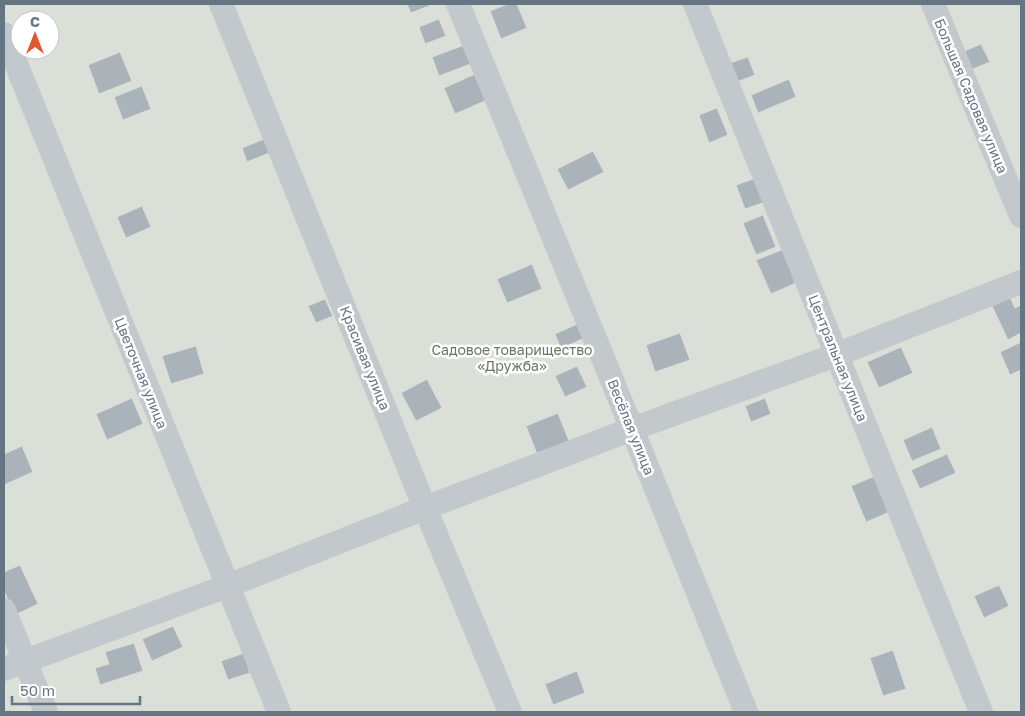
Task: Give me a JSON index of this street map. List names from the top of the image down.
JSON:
{
  "streets": {
    "street": [
      "Большая Садовая улица",
      "Красивая улица",
      "Центральная улица",
      "Цветочная улица",
      "Весёлая улица"
    ]
  },
  "parks": ["Садовое товарищество «Дружба»"],
  "scale_bar": "50 m",
  "north": "top"
}
